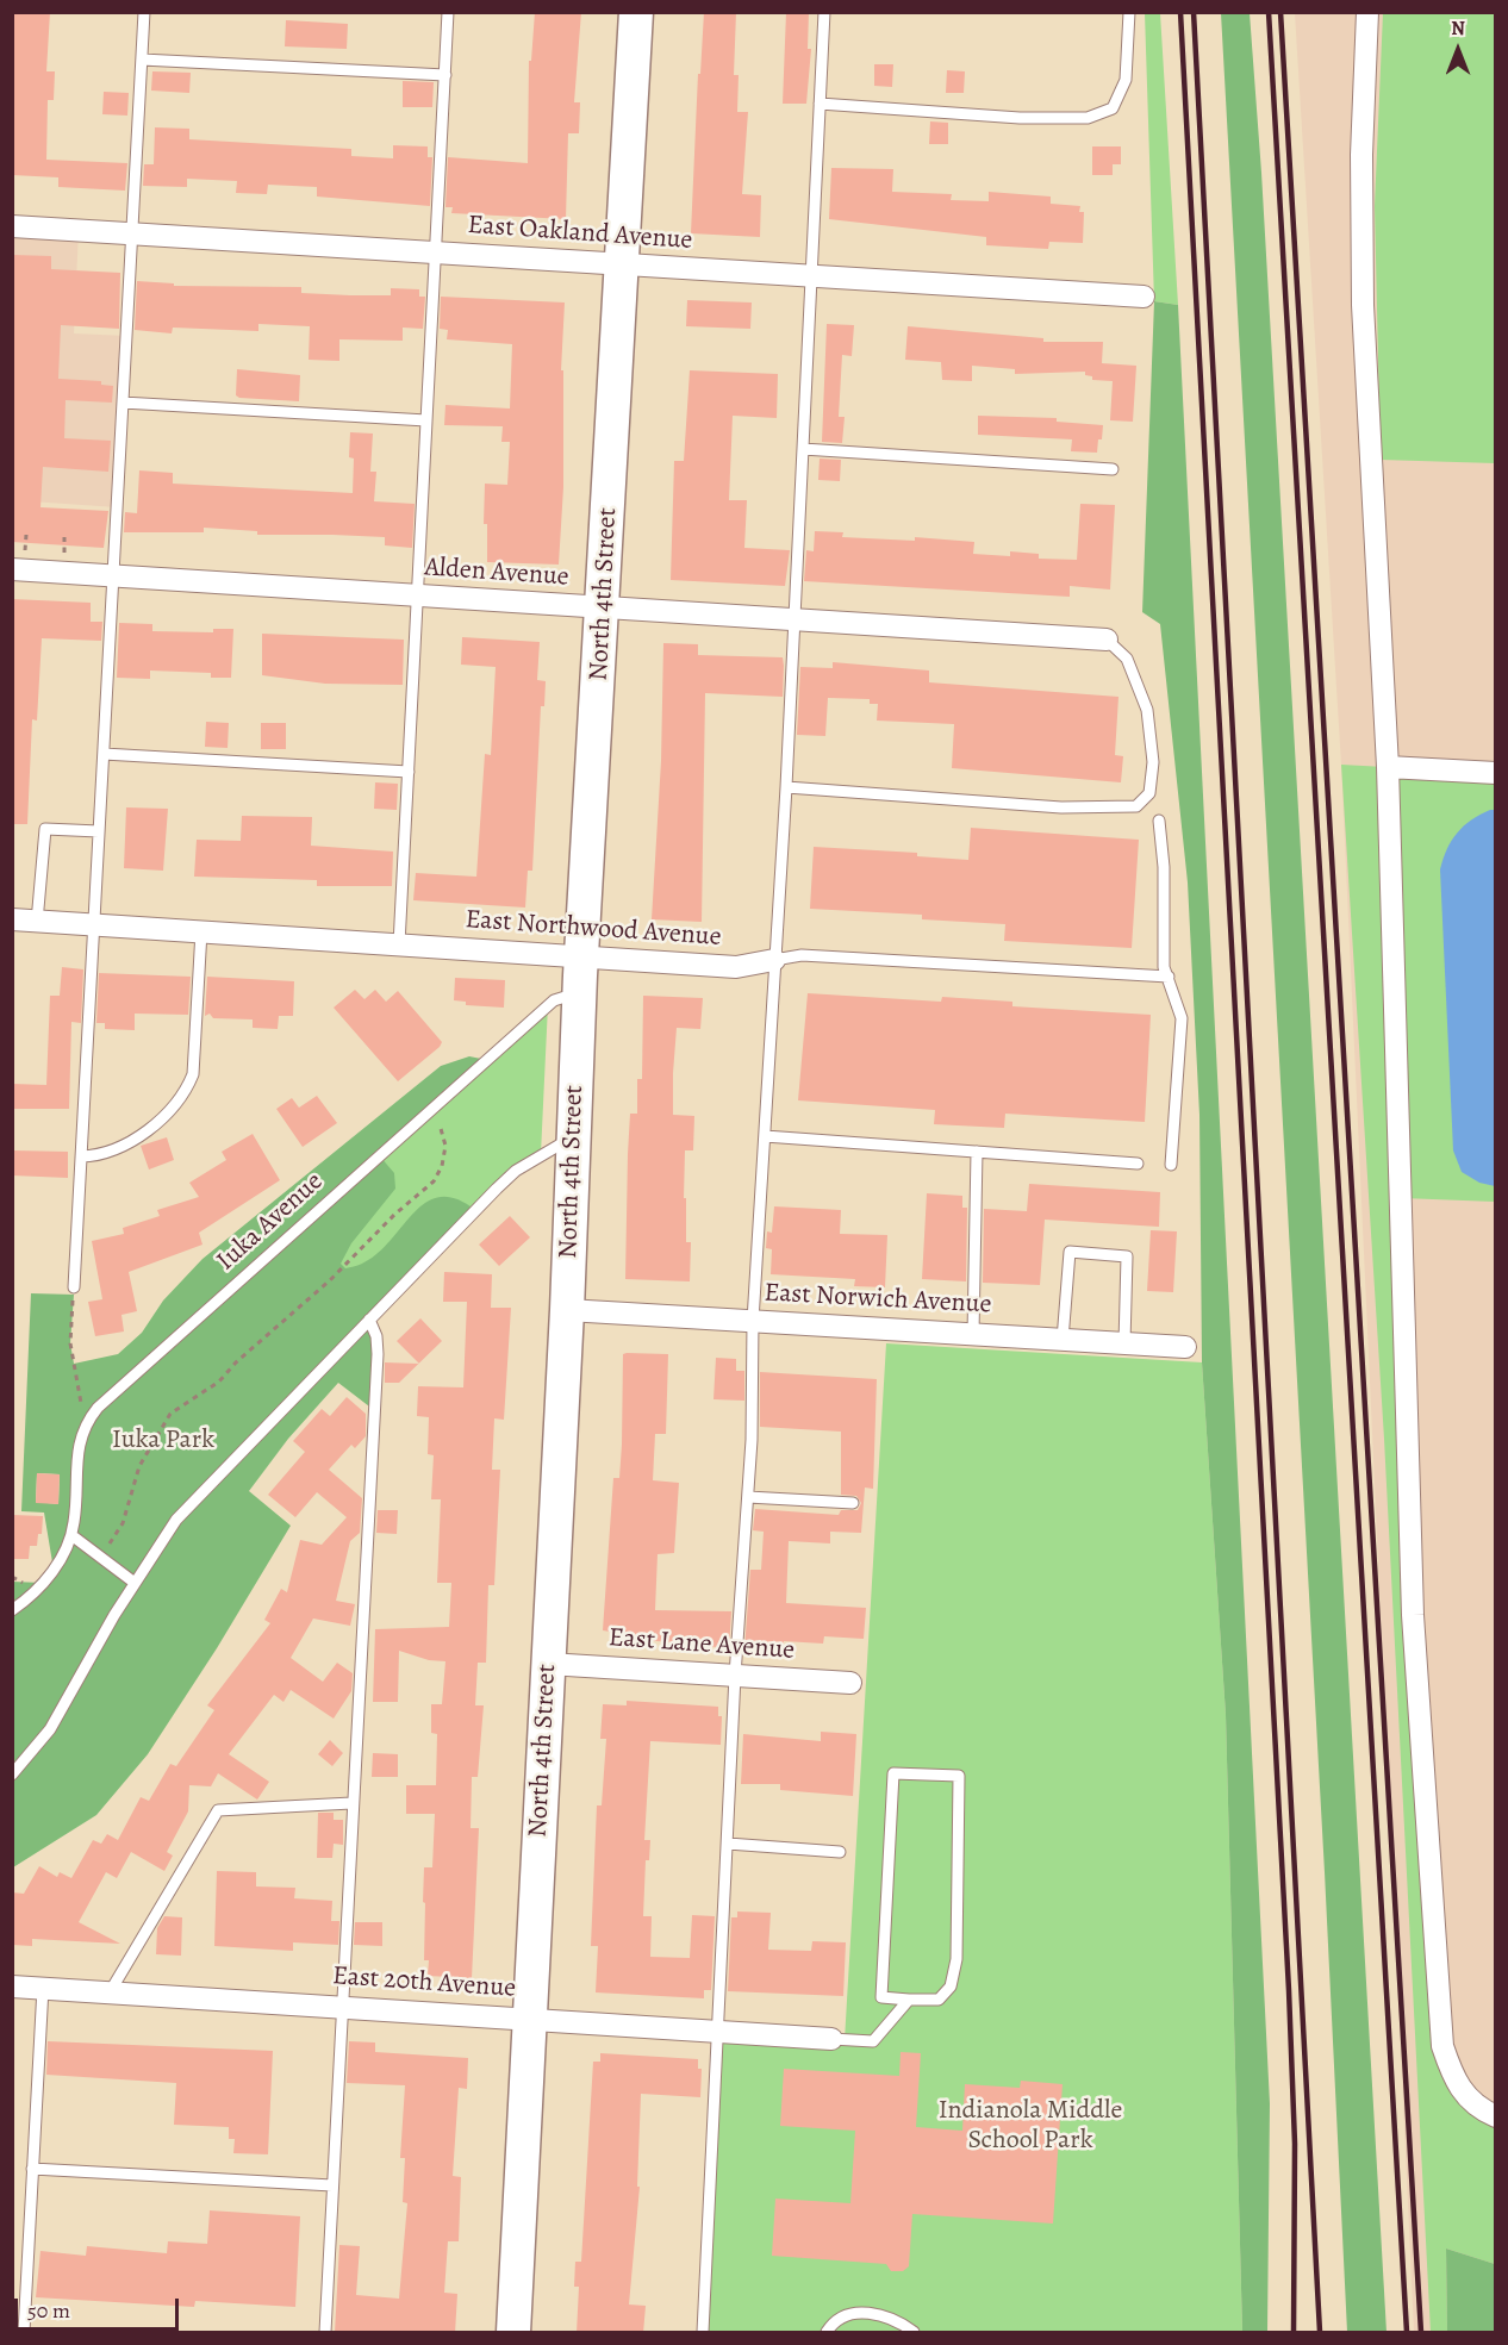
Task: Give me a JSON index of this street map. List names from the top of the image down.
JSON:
{
  "streets": {
    "main road": ["North 4th Street"],
    "street": [
      "East Oakland Avenue",
      "Alden Avenue",
      "East Northwood Avenue",
      "East Norwich Avenue",
      "East Lane Avenue",
      "East 20th Avenue"
    ],
    "lane": ["Iuka Avenue"]
  },
  "crossings": [
    ["East Oakland Avenue", "North 4th Street"],
    ["Alden Avenue", "North 4th Street"],
    ["North 4th Street", "East Northwood Avenue"],
    ["North 4th Street", "Iuka Avenue"],
    ["North 4th Street", "East Norwich Avenue"],
    ["North 4th Street", "East Lane Avenue"],
    ["North 4th Street", "East 20th Avenue"]
  ],
  "parks": ["Iuka Park", "Indianola Middle School Park"],
  "scale_bar": "50 m",
  "north": "top"
}
